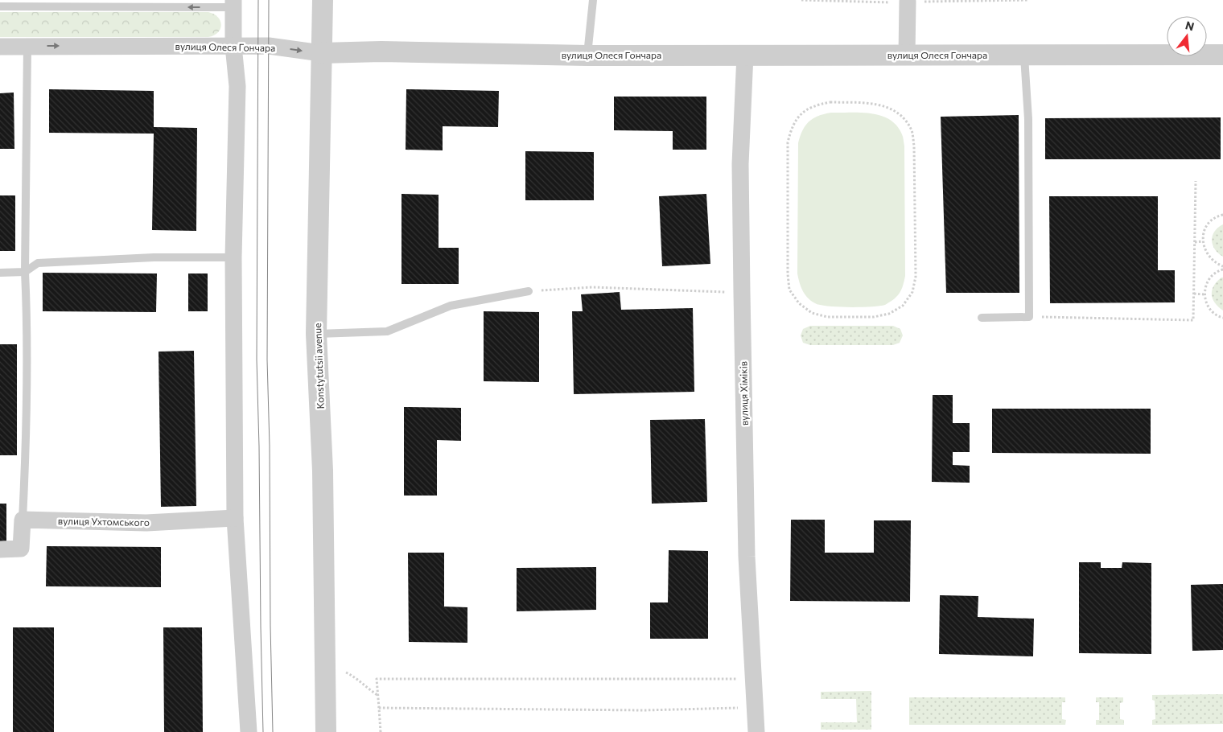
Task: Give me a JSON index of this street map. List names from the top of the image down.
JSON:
{
  "streets": {
    "street": [
      "вулиця Олеся Гончара",
      "Konstytutsii avenue",
      "вулиця Хіміків",
      "вулиця Ухтомського"
    ]
  },
  "crossings": [
    ["вулиця Олеся Гончара", "Konstytutsii avenue"],
    ["вулиця Олеся Гончара", "вулиця Хіміків"]
  ],
  "north": "top"
}
